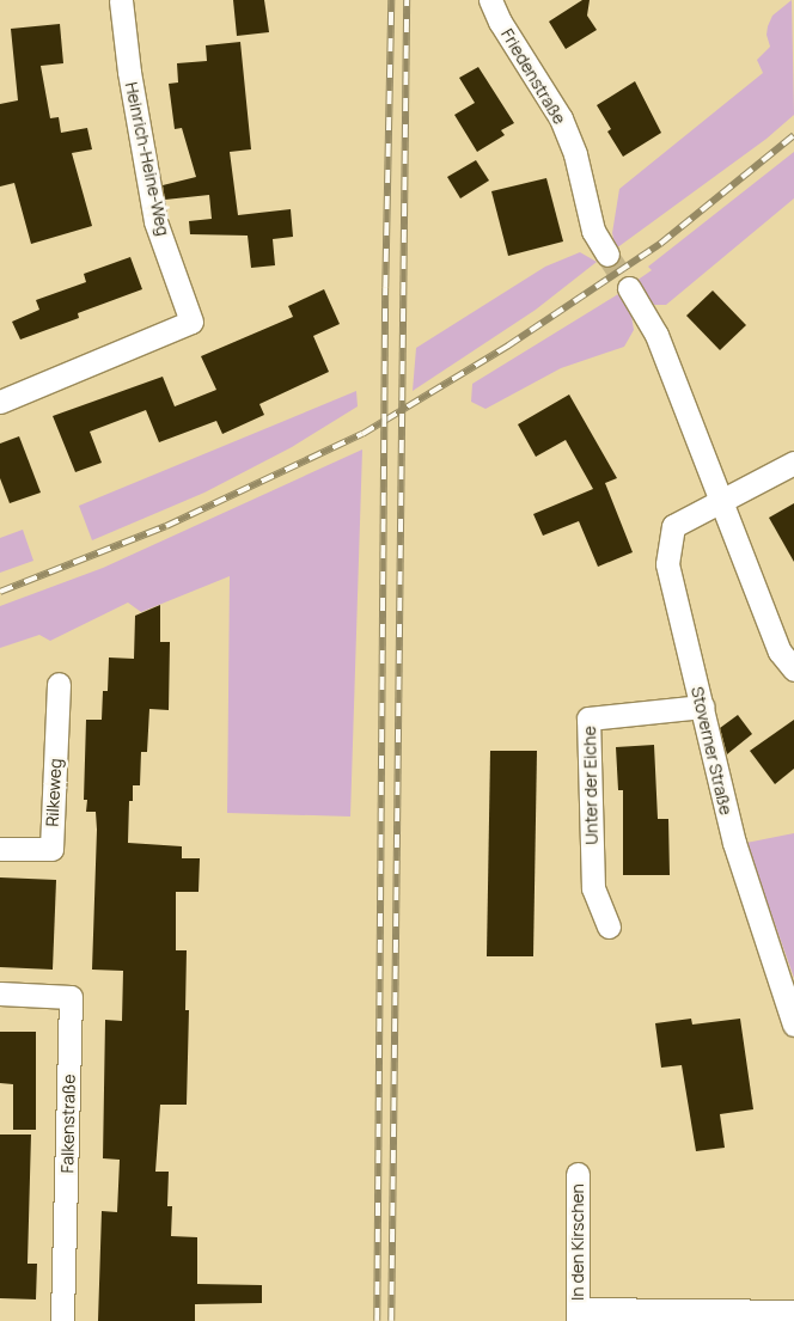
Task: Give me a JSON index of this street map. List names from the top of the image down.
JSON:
{
  "streets": {
    "street": [
      "Friedenstraße",
      "Heinrich-Heine-Weg",
      "Stoverner Straße",
      "Unter der Eiche",
      "Rilkeweg",
      "Falkenstraße",
      "In den Kirschen"
    ]
  },
  "crossings": [
    ["Stoverner Straße", "Unter der Eiche"]
  ]
}
